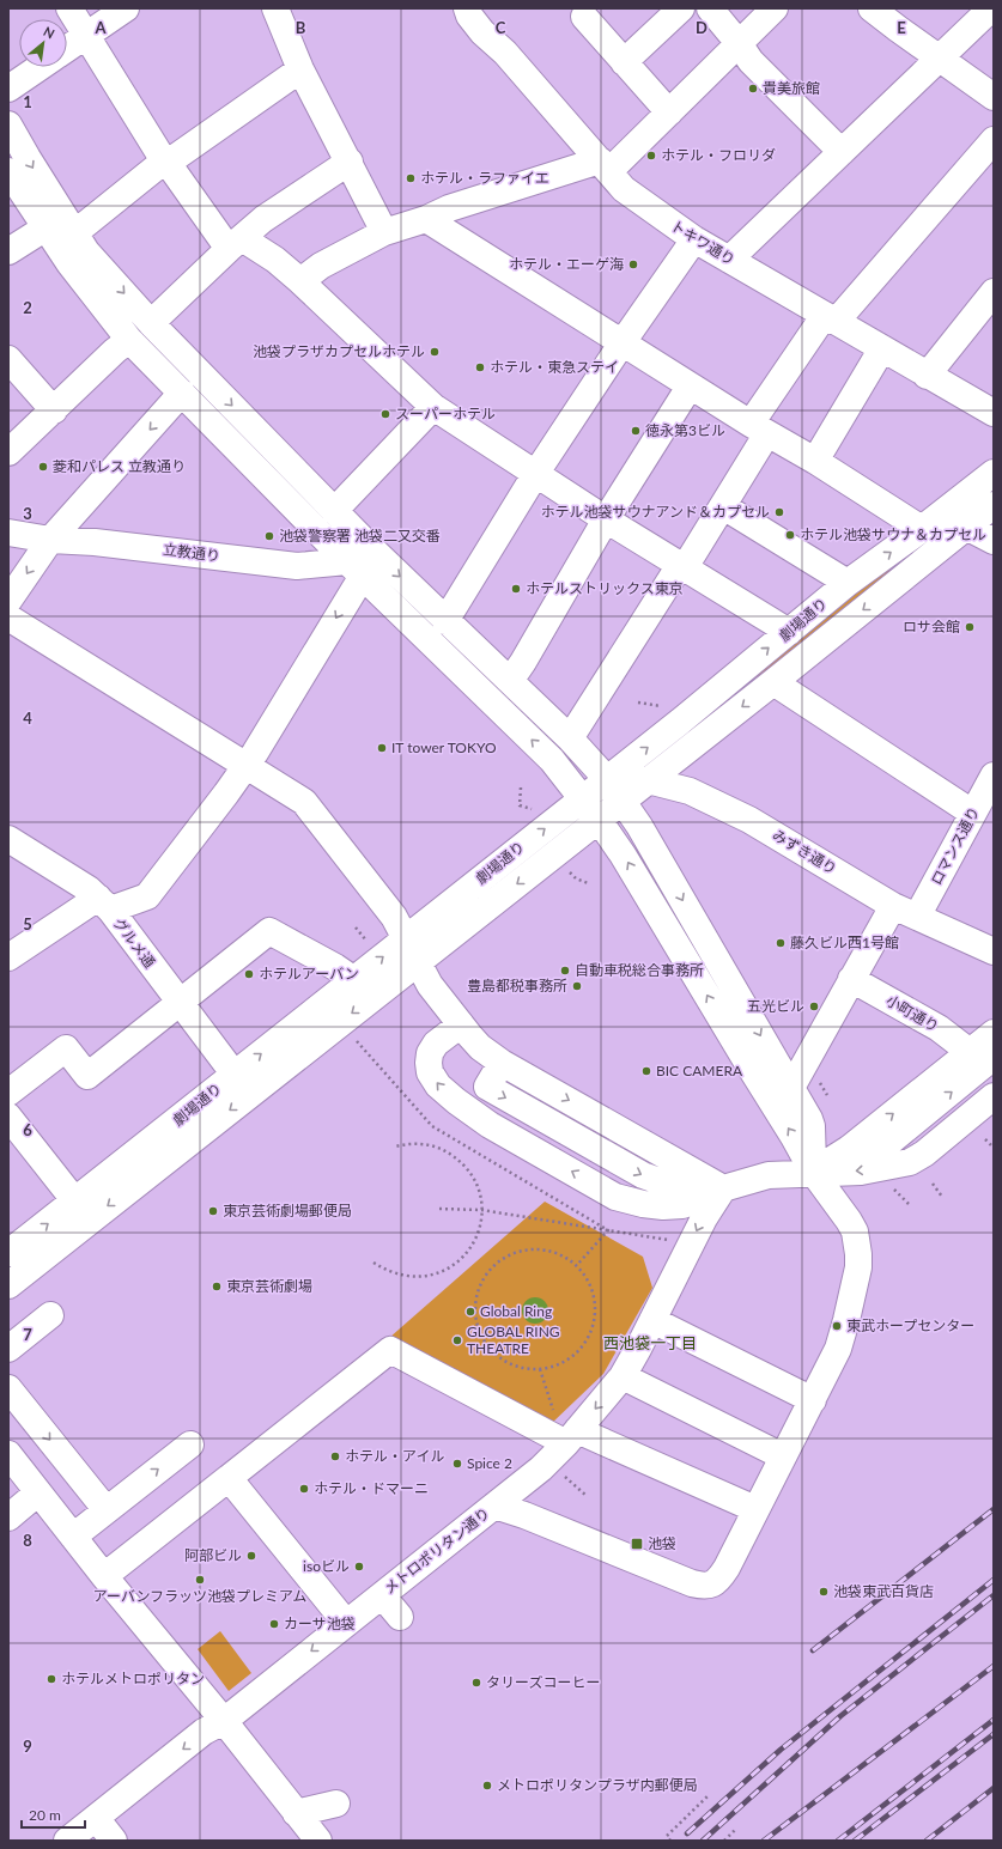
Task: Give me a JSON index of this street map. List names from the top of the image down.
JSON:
{
  "streets": {
    "street": [
      "トキワ通り",
      "立教通り",
      "劇場通り",
      "ロマンス通り",
      "みずき通り",
      "グルメ通",
      "小町通り",
      "メトロポリタン通り"
    ]
  },
  "crossings": [
    ["劇場通り", "みずき通り"],
    ["劇場通り", "グルメ通"],
    ["ロマンス通り", "みずき通り"]
  ],
  "districts": ["西池袋一丁目"],
  "places": {
    "other": [
      "貴美旅館",
      "ホテル・フロリダ",
      "ホテル・ラファイエ",
      "ホテル・エーゲ海",
      "池袋プラザカプセルホテル",
      "ホテル・東急ステイ",
      "スーパーホテル",
      "徳永第3ビル",
      "菱和パレス 立教通り",
      "ホテル池袋サウナアンド＆カプセル",
      "ホテル池袋サウナ＆カプセル",
      "池袋警察署 池袋二又交番",
      "ホテルストリックス東京",
      "ロサ会館",
      "IT tower TOKYO",
      "藤久ビル西1号館",
      "自動車税総合事務所",
      "ホテルアーバン",
      "豊島都税事務所",
      "五光ビル",
      "BIC CAMERA",
      "東京芸術劇場郵便局",
      "東京芸術劇場",
      "Global Ring",
      "東武ホープセンター",
      "GLOBAL RING THEATRE",
      "ホテル・アイル",
      "Spice 2",
      "ホテル・ドマーニ",
      "阿部ビル",
      "isoビル",
      "アーバンフラッツ池袋プレミアム",
      "池袋東武百貨店",
      "カーサ池袋",
      "ホテルメトロポリタン",
      "タリーズコーヒー",
      "メトロポリタンプラザ内郵便局"
    ],
    "transit": ["池袋"]
  },
  "scale_bar": "20 m",
  "north": "top right",
  "grid": {
    "columns": [
      "A",
      "B",
      "C",
      "D",
      "E"
    ],
    "rows": [
      "1",
      "2",
      "3",
      "4",
      "5",
      "6",
      "7",
      "8",
      "9"
    ]
  }
}
